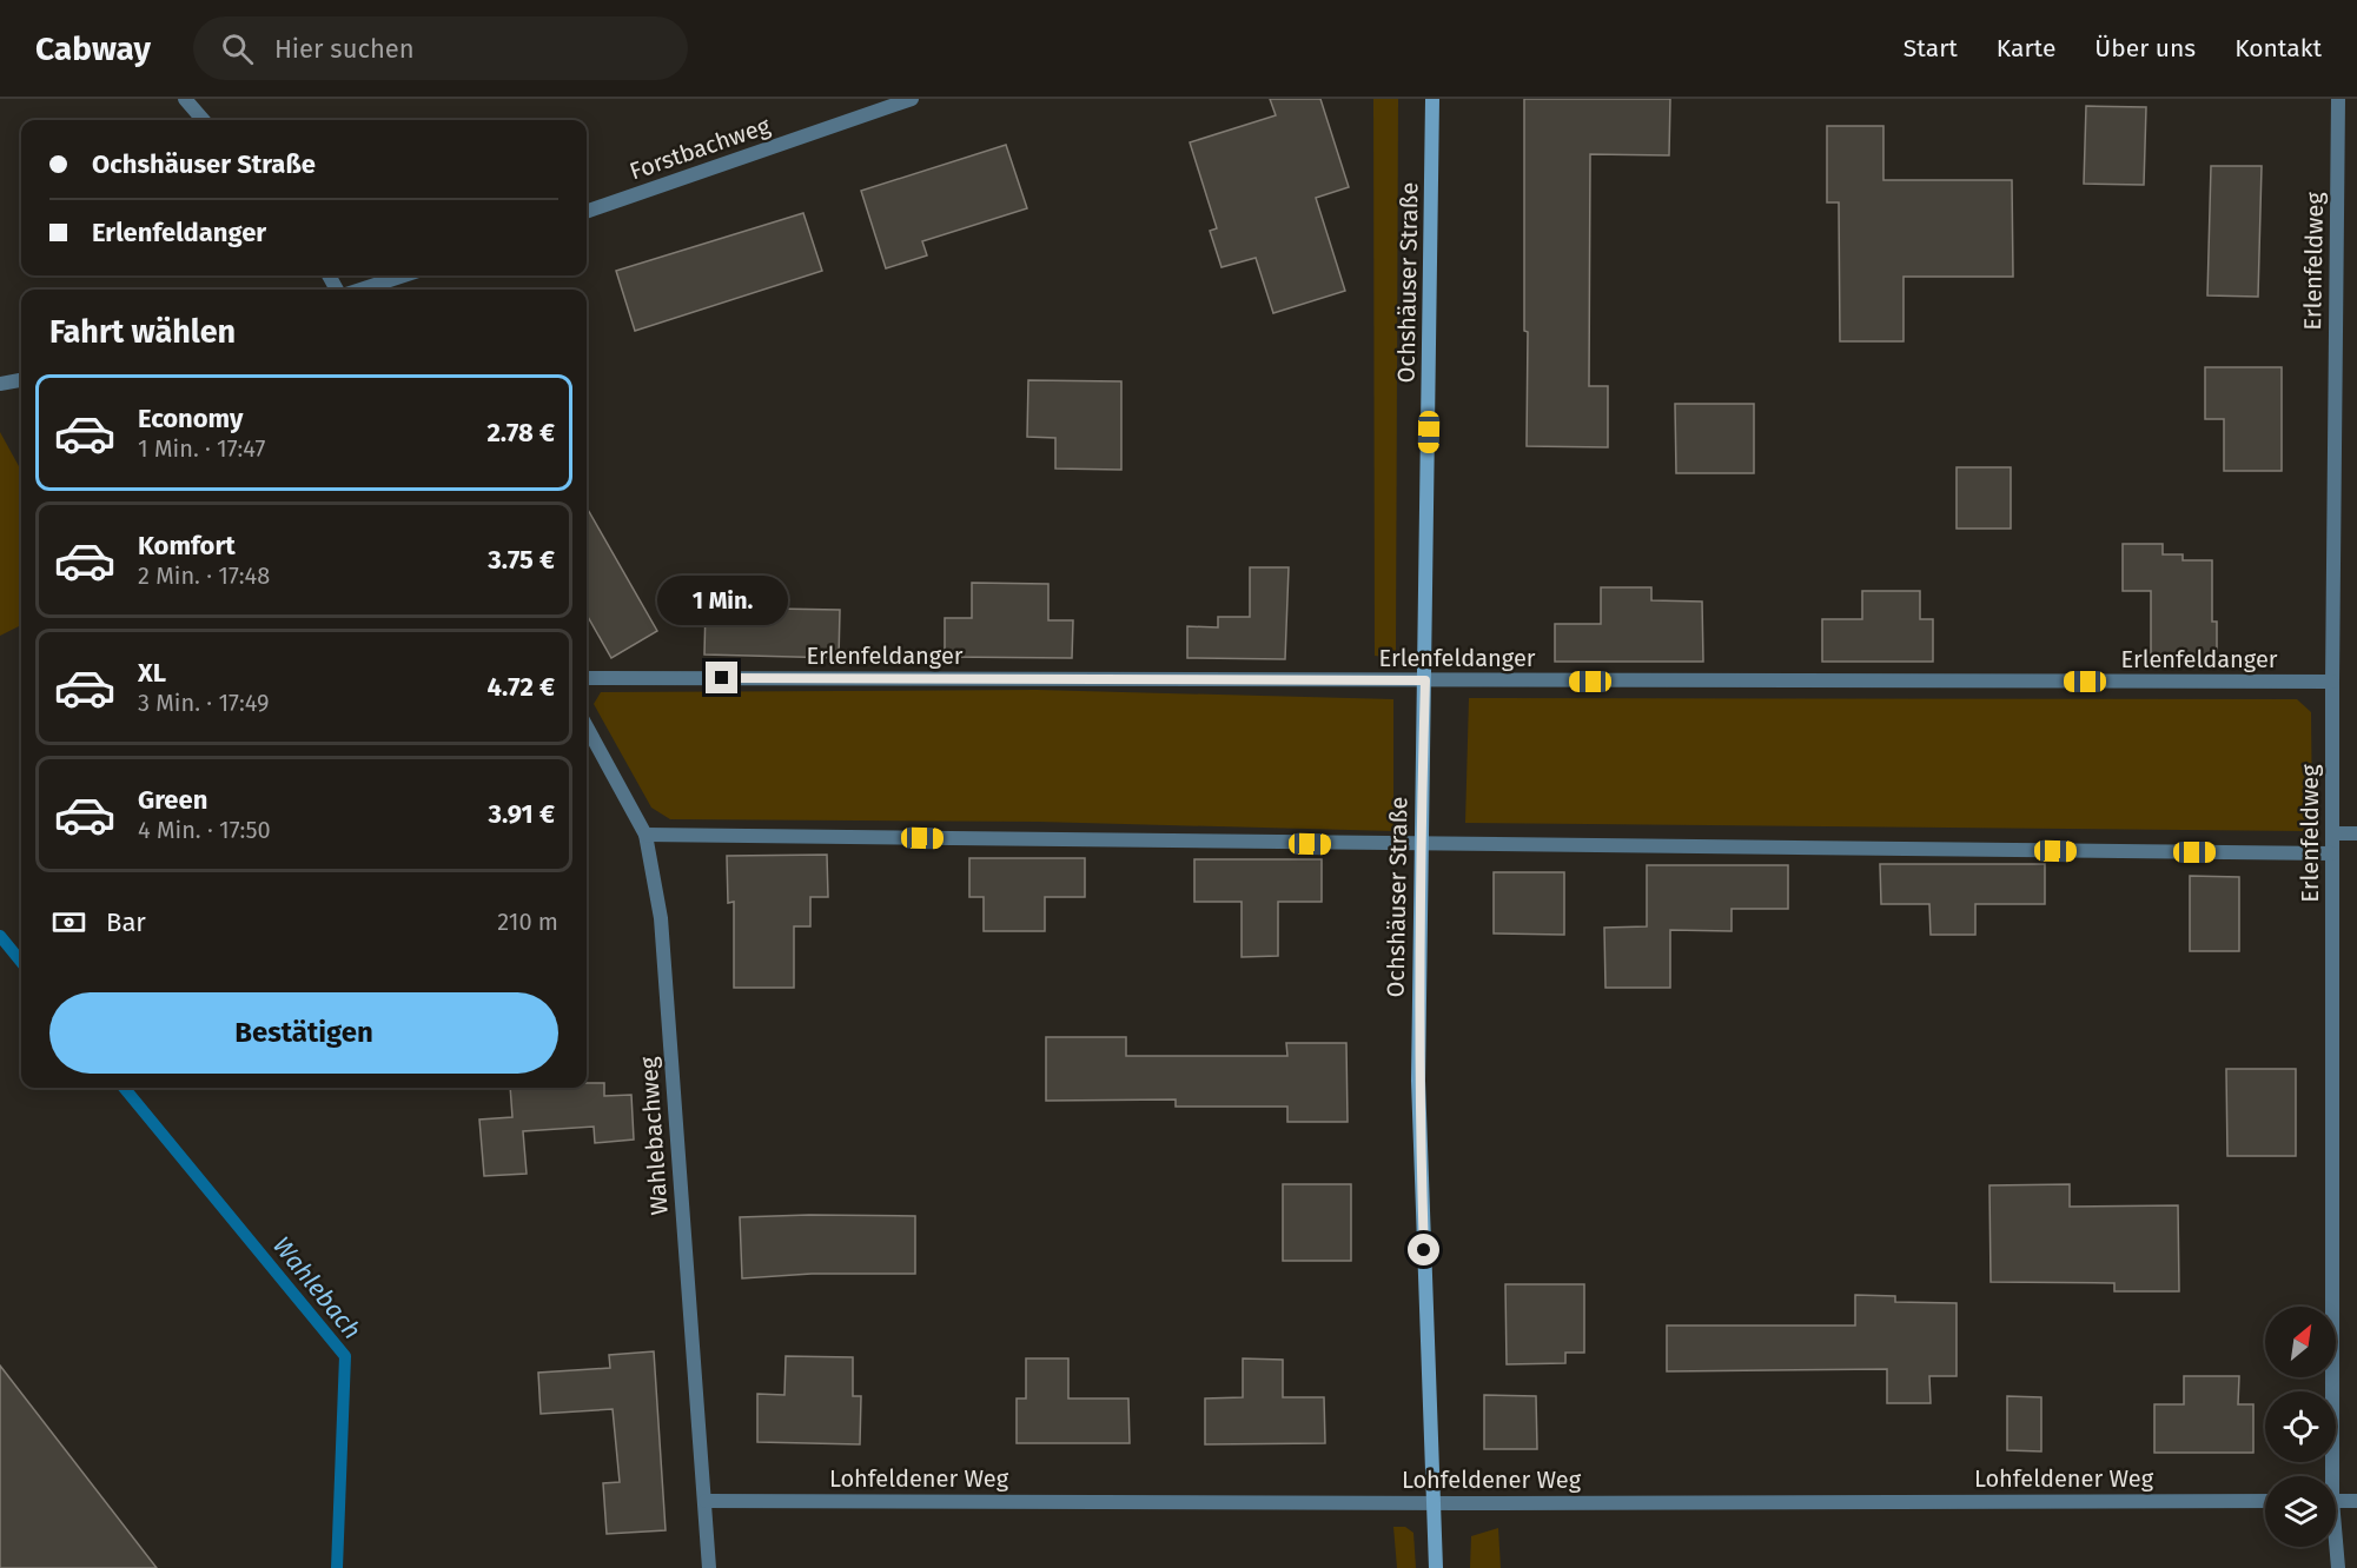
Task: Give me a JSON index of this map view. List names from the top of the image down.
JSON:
{
  "streets": {
    "main road": ["Ochshäuser Straße"],
    "street": [
      "Forstbachweg",
      "Erlenfeldweg",
      "Erlenfeldanger",
      "Wahlebachweg",
      "Lohfeldener Weg"
    ]
  },
  "crossings": [
    ["Erlenfeldweg", "Erlenfeldanger"],
    ["Ochshäuser Straße", "Erlenfeldanger"],
    ["Ochshäuser Straße", "Lohfeldener Weg"],
    ["Wahlebachweg", "Lohfeldener Weg"]
  ],
  "water": ["Wahlebach"],
  "north": "top right",
  "page": {
    "header": "Cabway",
    "search": "Hier suchen",
    "nav": [
      "Start",
      "Karte",
      "Über uns",
      "Kontakt"
    ],
    "banner": ["Ochshäuser Straße", "Erlenfeldanger"],
    "heading": "Fahrt wählen",
    "list": [
      {
        "name": "Economy",
        "note": "1 Min. · 17:47",
        "value": "2.78 €"
      },
      {
        "name": "Komfort",
        "note": "2 Min. · 17:48",
        "value": "3.75 €"
      },
      {
        "name": "XL",
        "note": "3 Min. · 17:49",
        "value": "4.72 €"
      },
      {
        "name": "Green",
        "note": "4 Min. · 17:50",
        "value": "3.91 €"
      }
    ],
    "bubble": "1 Min.",
    "pay": ["Bar", "210 m"],
    "buttons": "Bestätigen"
  }
}
